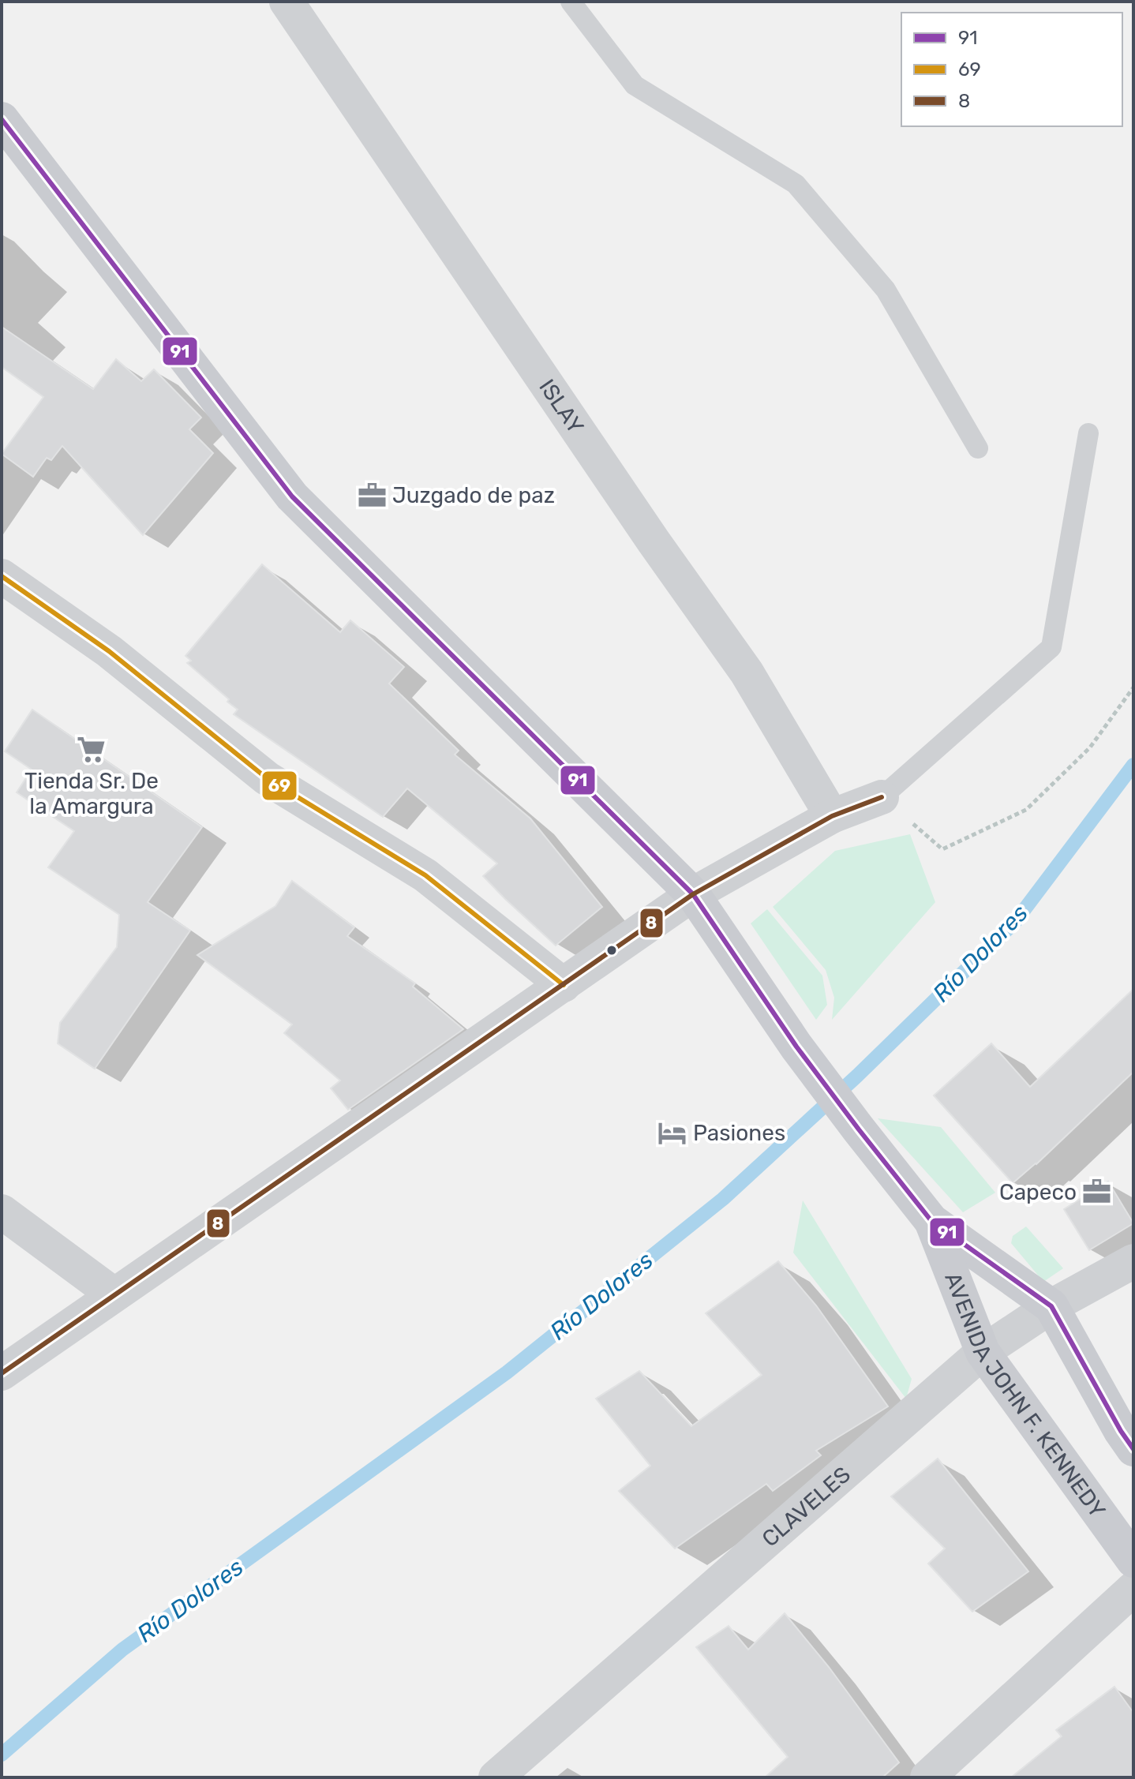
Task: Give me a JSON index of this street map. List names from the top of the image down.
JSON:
{
  "streets": {
    "main road": ["AVENIDA JOHN F. KENNEDY"],
    "street": ["ISLAY", "CLAVELES"]
  },
  "crossings": [
    ["AVENIDA JOHN F. KENNEDY", "CLAVELES"]
  ],
  "water": ["Río Dolores"],
  "places": {
    "office": ["Juzgado de paz", "Capeco"],
    "supermarket": ["Tienda Sr. De la Amargura"],
    "hotel": ["Pasiones"]
  },
  "lines": ["transit line 91", "transit line 69", "transit line 8"],
  "legend": ["91", "69", "8"]
}
